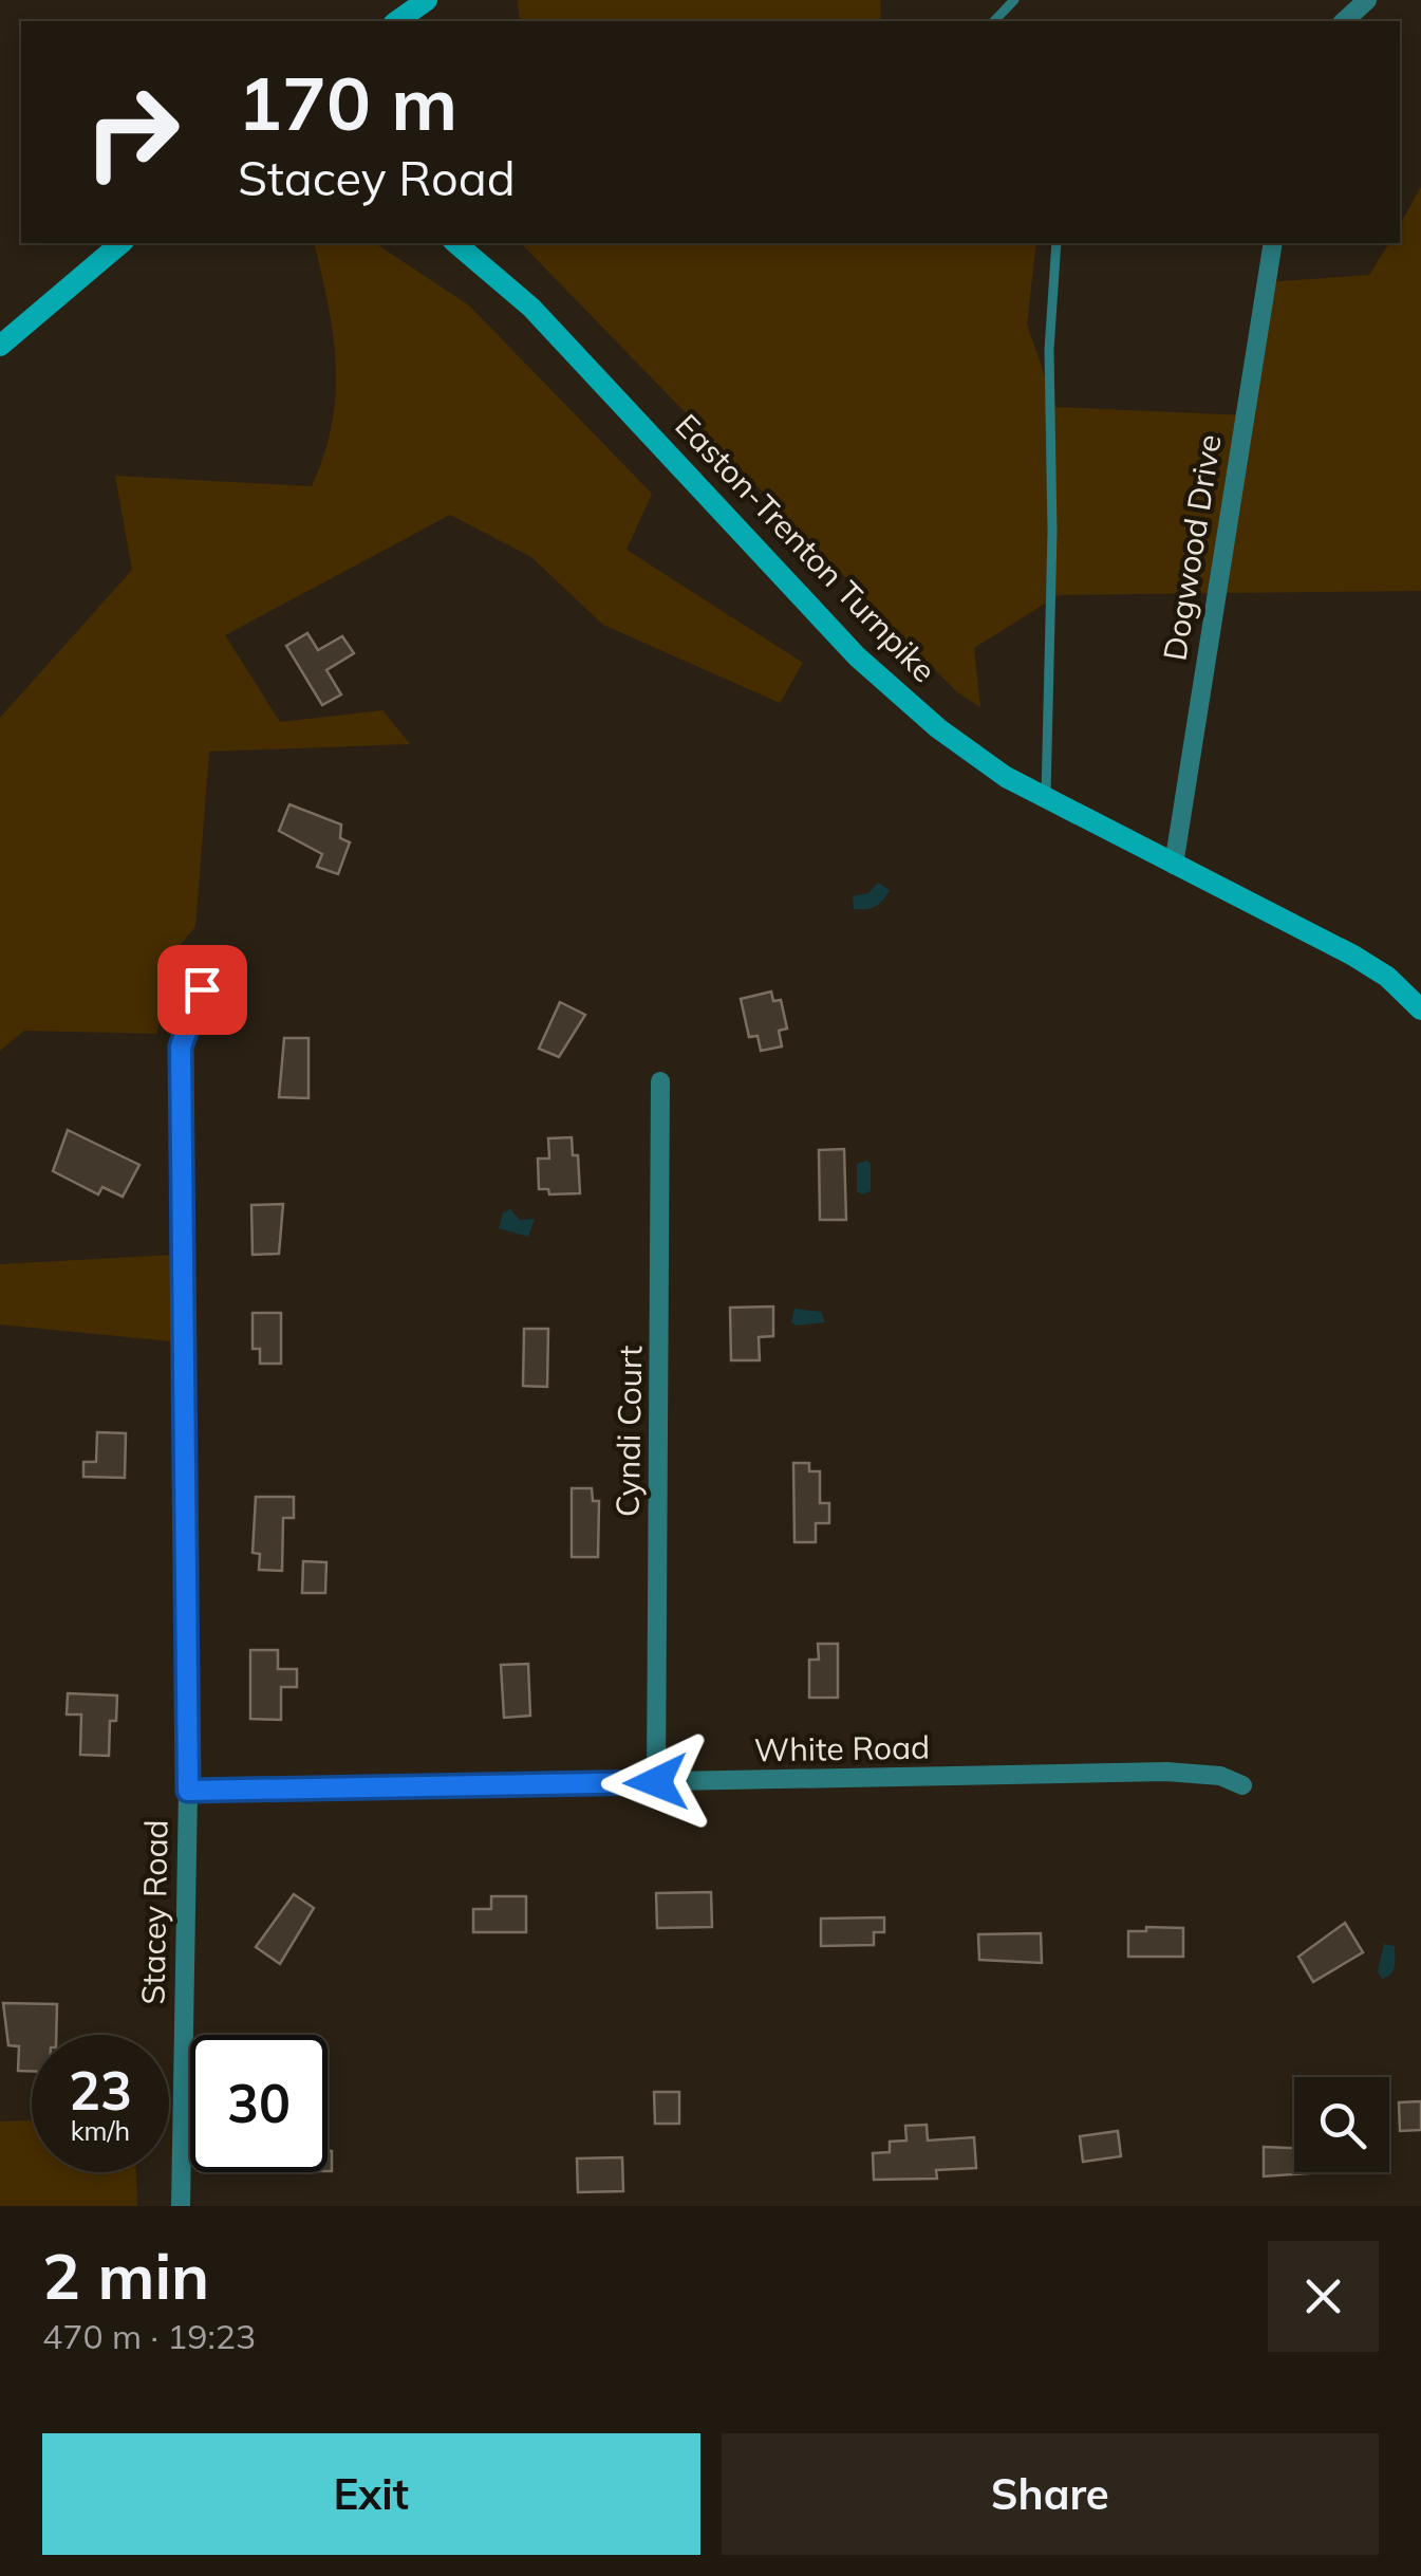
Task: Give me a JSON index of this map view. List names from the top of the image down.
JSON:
{
  "streets": {
    "main road": ["Easton-Trenton Turnpike"],
    "street": [
      "Dogwood Drive",
      "Cyndi Court",
      "White Road",
      "Stacey Road"
    ]
  },
  "crossings": [
    ["Dogwood Drive", "Easton-Trenton Turnpike"],
    ["Cyndi Court", "White Road"],
    ["White Road", "Stacey Road"]
  ],
  "page": {
    "turn": ["170 m", "Stacey Road"],
    "speed": "23 km/h",
    "limit": "30",
    "heading": ["2 min", "470 m · 19:23"],
    "buttons": ["Exit", "Share"]
  }
}
